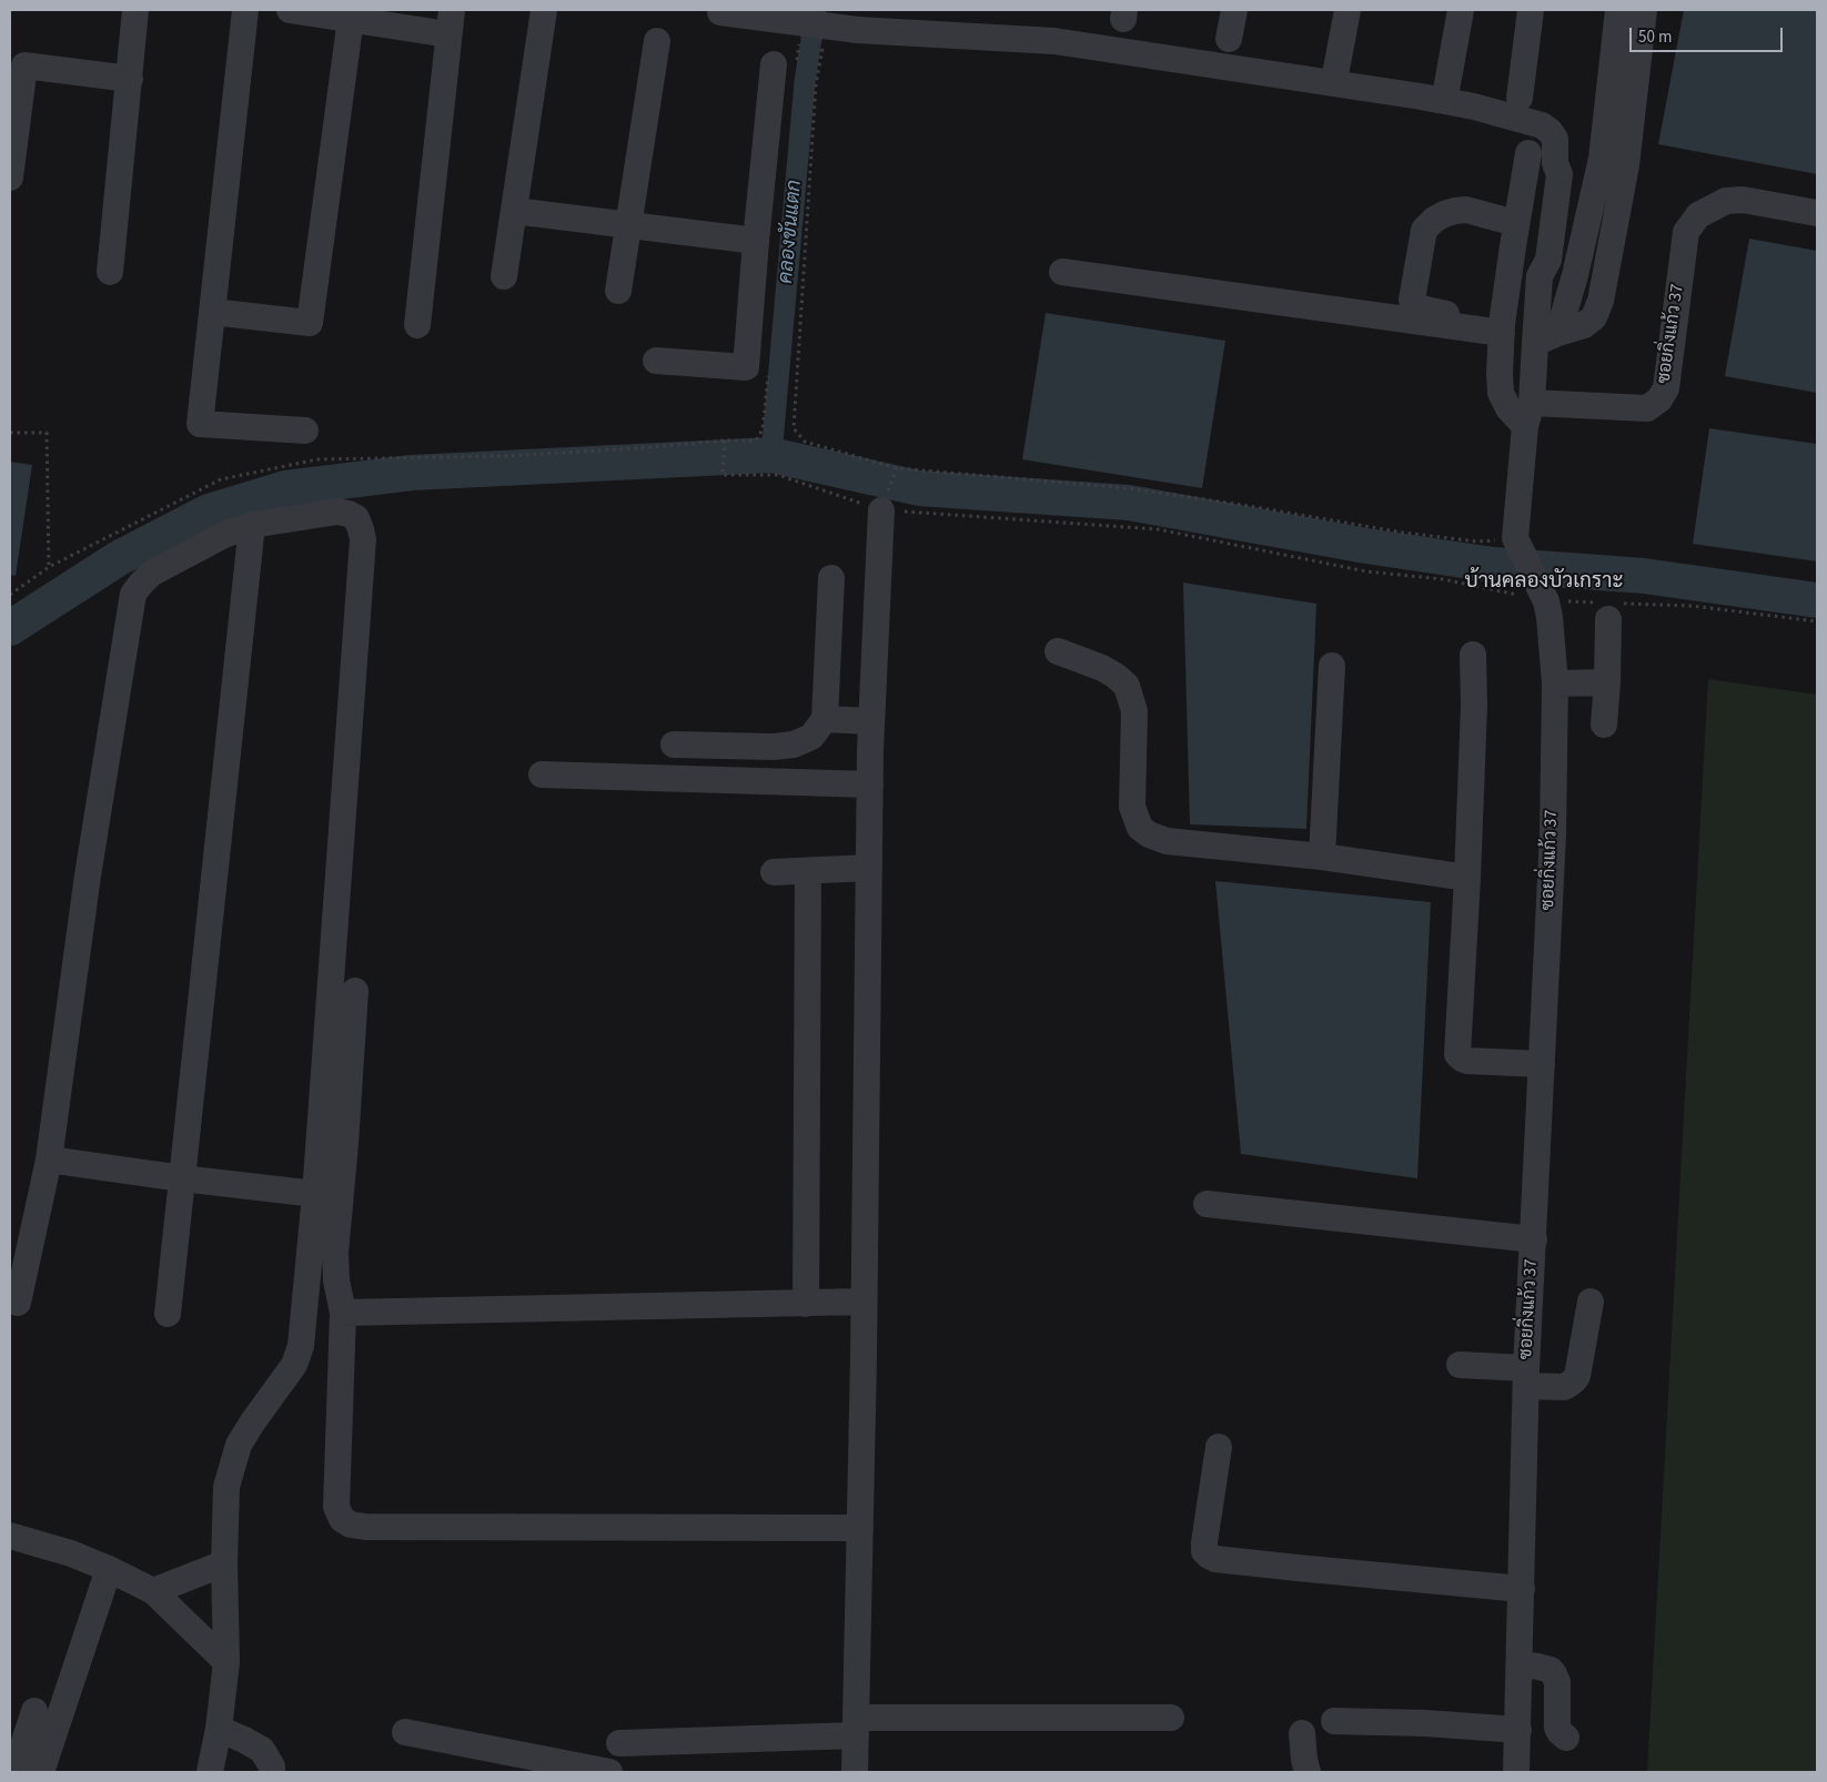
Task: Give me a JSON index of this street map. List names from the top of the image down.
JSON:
{
  "streets": {
    "street": ["ซอยกิ่งแก้ว 37"]
  },
  "districts": ["บ้านคลองบัวเกราะ"],
  "water": ["คลองขันแตก"],
  "scale_bar": "50 m"
}
